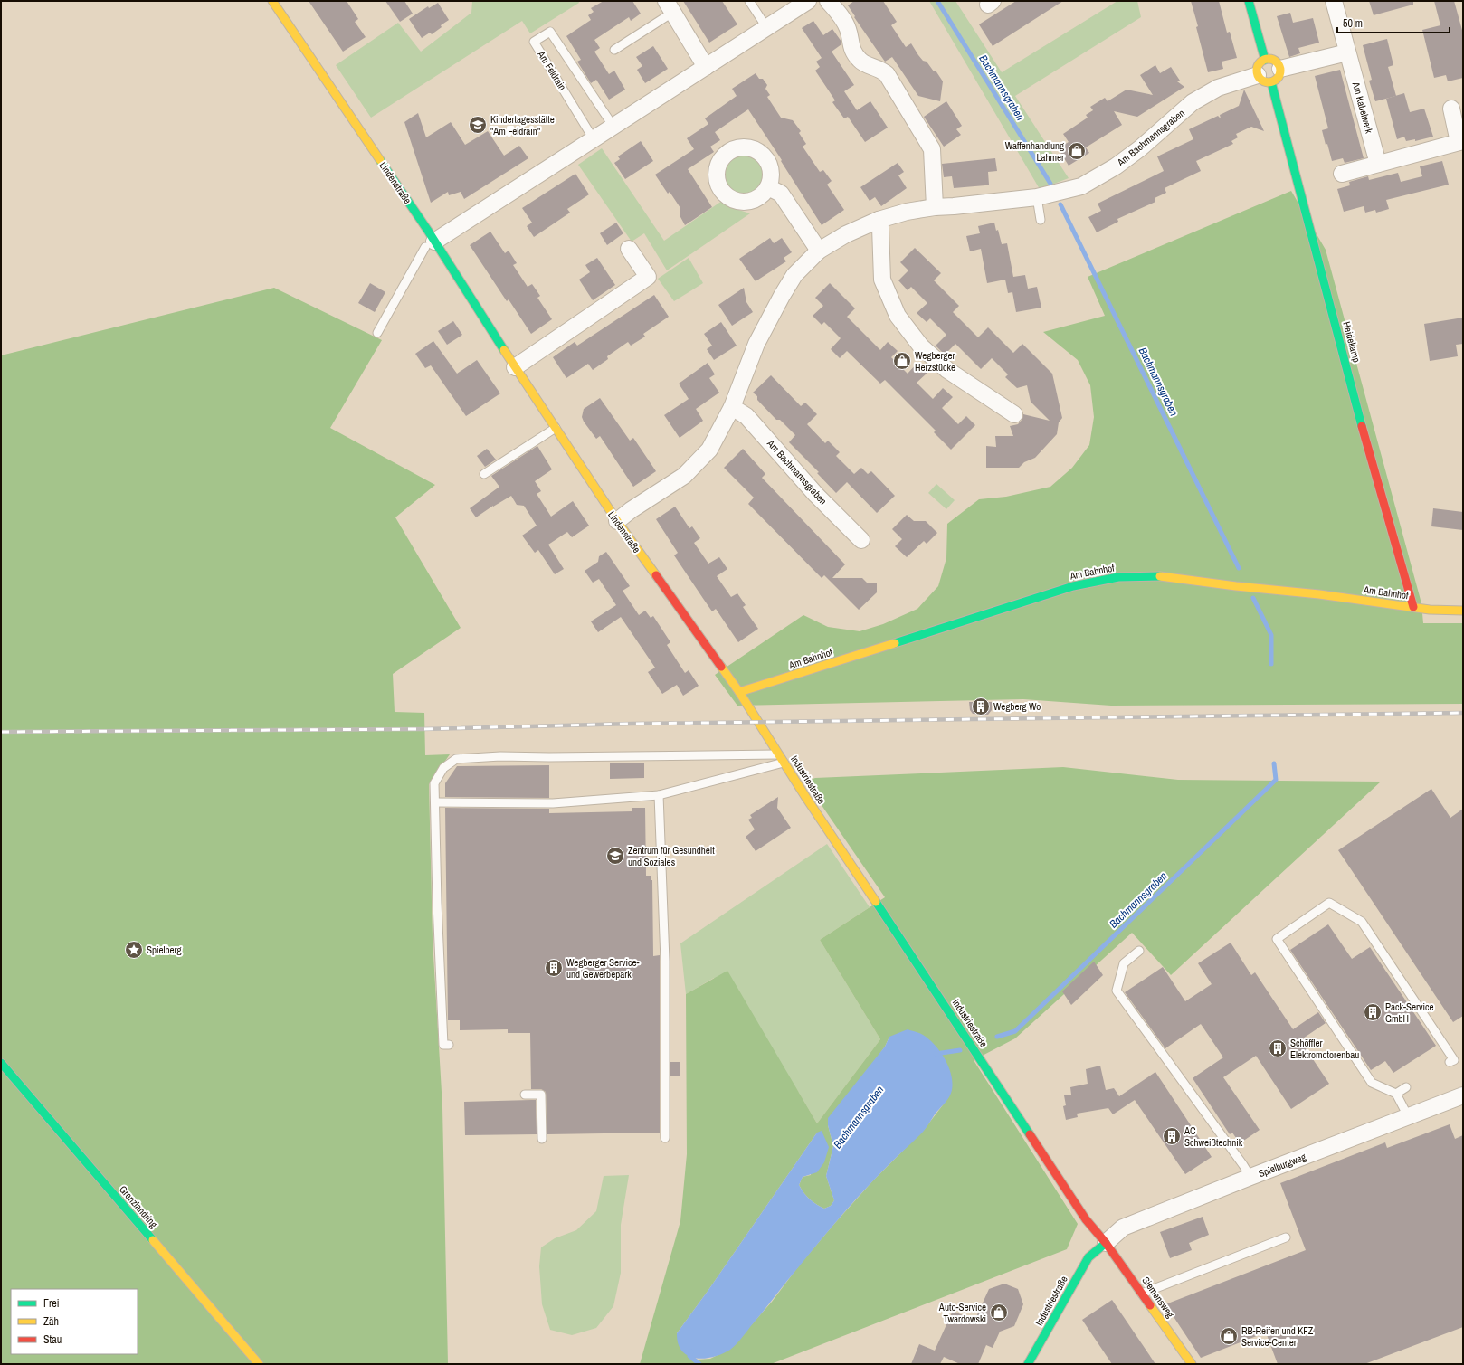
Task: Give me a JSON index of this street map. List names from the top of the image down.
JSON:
{
  "streets": {
    "street": [
      "Am Kabelwerk",
      "Am Bachmannsgraben",
      "Lindenstraße",
      "Heidekamp",
      "Am Bahnhof",
      "Industriestraße",
      "Spielburgweg",
      "Grenzlandring",
      "Siemensweg"
    ],
    "lane": ["Am Feldrain"]
  },
  "crossings": [
    ["Am Bachmannsgraben", "Lindenstraße"],
    ["Am Bachmannsgraben", "Heidekamp"],
    ["Lindenstraße", "Am Bahnhof"],
    ["Lindenstraße", "Industriestraße"],
    ["Heidekamp", "Am Bahnhof"],
    ["Am Bahnhof", "Industriestraße"],
    ["Industriestraße", "Spielburgweg"],
    ["Industriestraße", "Siemensweg"],
    ["Spielburgweg", "Siemensweg"]
  ],
  "water": ["Bachmannsgraben"],
  "places": {
    "school or university": ["Kindertagesstätte \"Am Feldrain\"", "Zentrum für Gesundheit und Soziales"],
    "shop": [
      "Waffenhandlung Lahmer",
      "Wegberger Herzstücke",
      "Auto-Service Twardowski",
      "RB-Reifen und KFZ Service-Center"
    ],
    "building": [
      "Wegberg Wo",
      "Wegberger Service- und Gewerbepark",
      "Pack-Service GmbH",
      "Schöffler Elektromotorenbau",
      "AC Schweißtechnik"
    ],
    "place": ["Spielberg"]
  },
  "legend": ["Frei", "Zäh", "Stau"],
  "scale_bar": "50 m"
}
